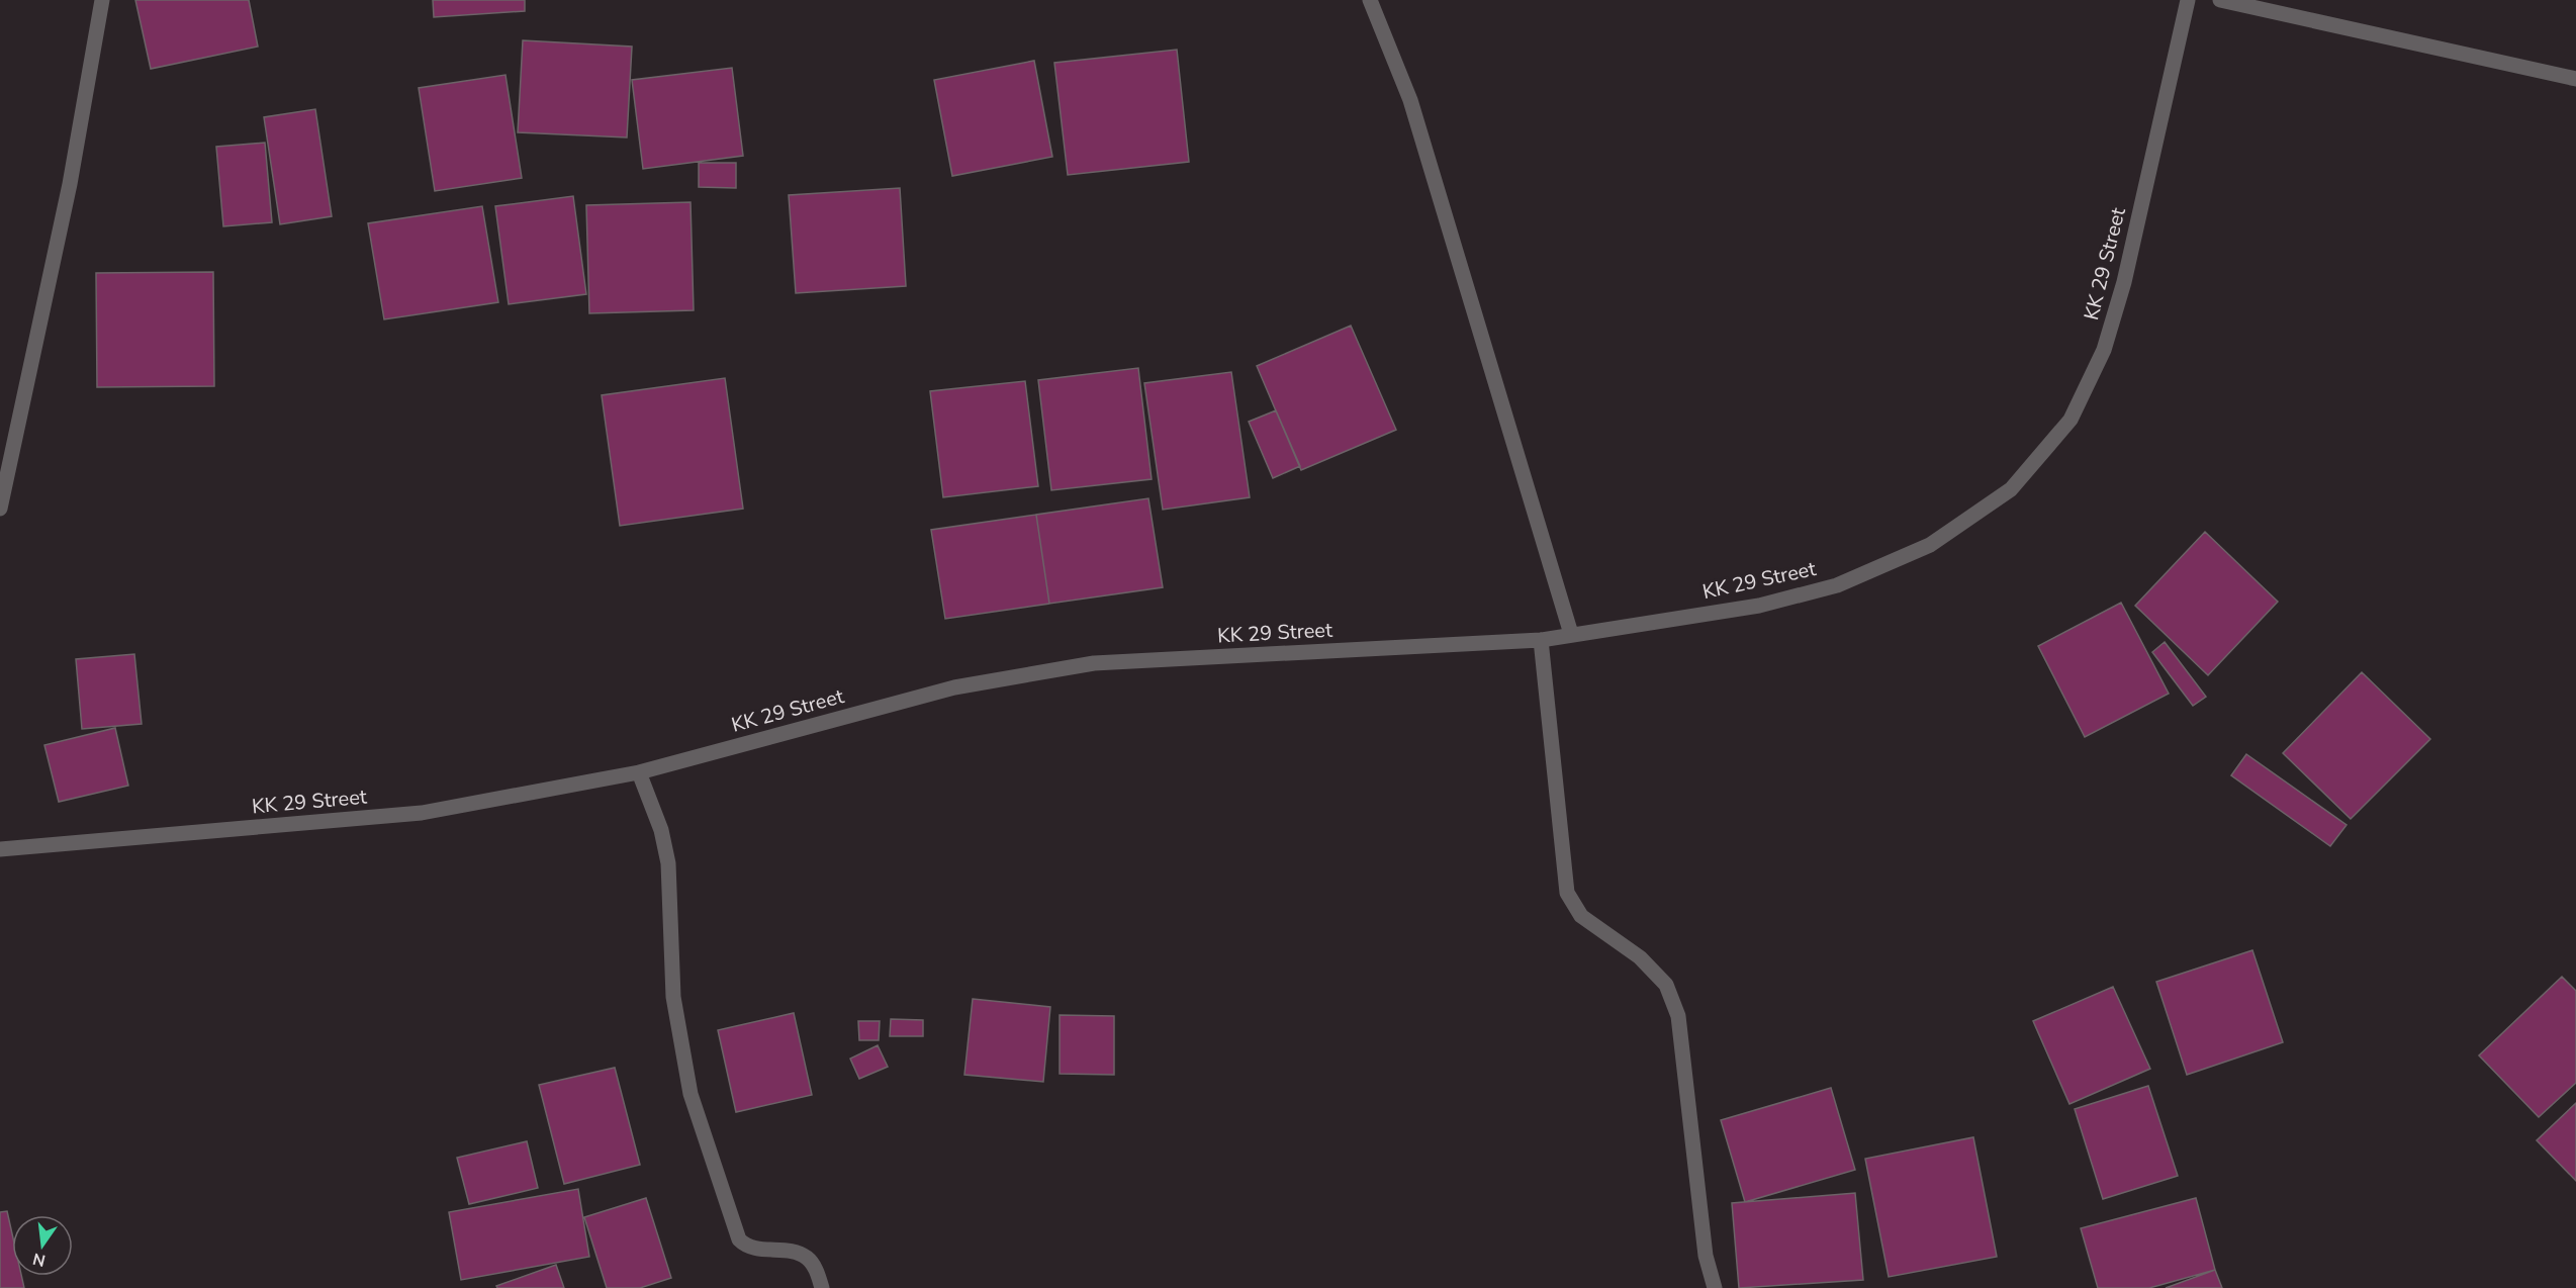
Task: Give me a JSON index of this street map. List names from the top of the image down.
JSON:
{
  "streets": {
    "street": ["KK 29 Street"]
  },
  "north": "bottom"
}
